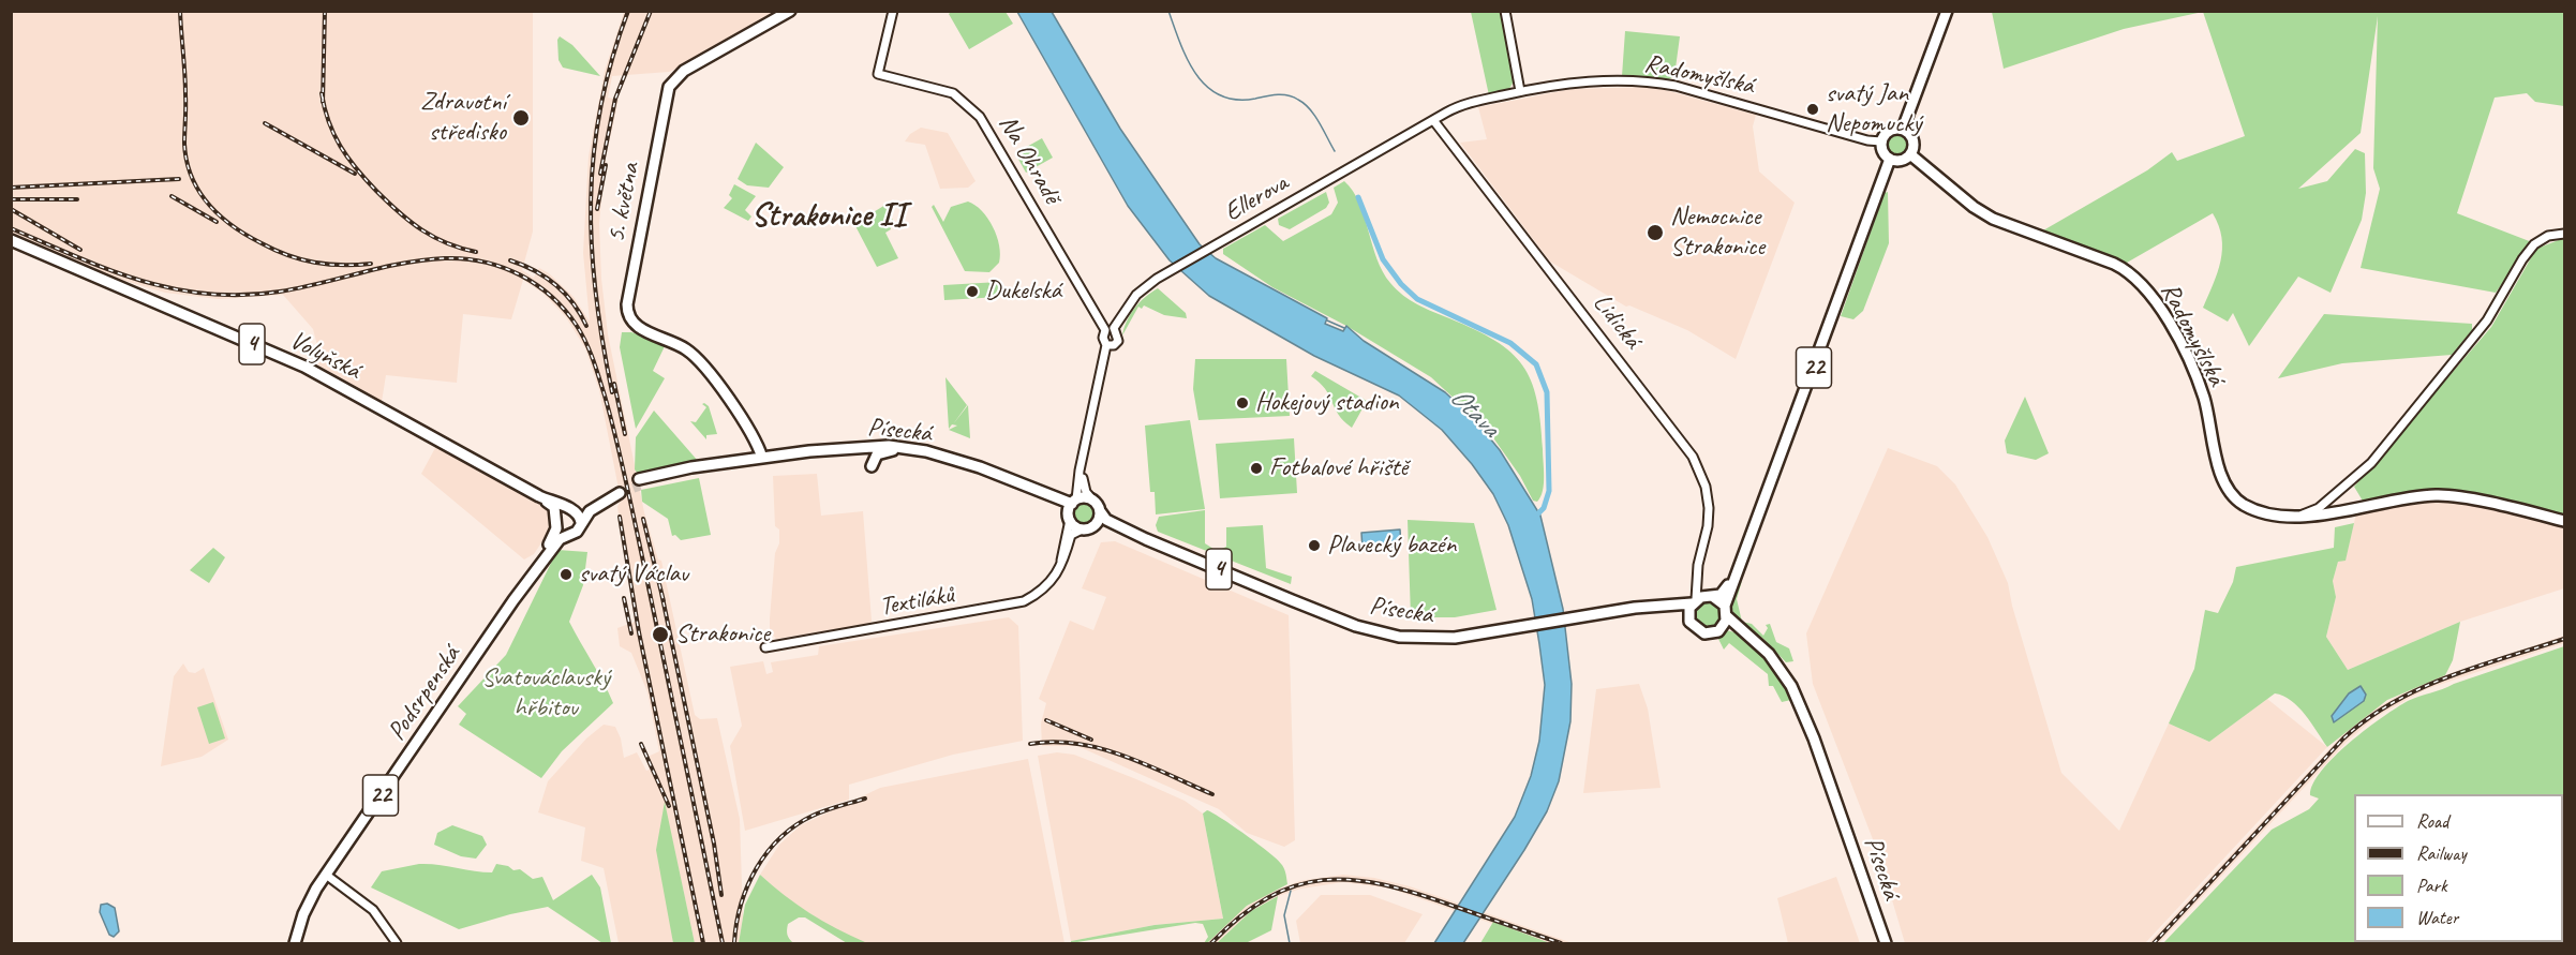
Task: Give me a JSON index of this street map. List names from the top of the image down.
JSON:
{
  "streets": {
    "main road": [
      "Radomyšlská",
      "5. května",
      "4",
      "Volyňská",
      "22",
      "Písecká",
      "Podsrpenská"
    ],
    "street": [
      "Na Ohradě",
      "Ellerova",
      "Lidická",
      "Textiláků"
    ]
  },
  "crossings": [
    ["Radomyšlská", "Ellerova"],
    ["Radomyšlská", "Lidická"],
    ["Radomyšlská", "22"],
    ["Na Ohradě", "Ellerova"],
    ["Ellerova", "Lidická"],
    ["5. května", "Písecká"],
    ["Lidická", "4"],
    ["Lidická", "22"],
    ["Lidická", "Písecká"],
    ["4", "22"],
    ["4", "Písecká"],
    ["Volyňská", "Podsrpenská"],
    ["22", "Písecká"]
  ],
  "districts": ["Strakonice II"],
  "water": ["Otava"],
  "parks": ["Svatováclavský hřbitov"],
  "places": [
    "svatý Jan Nepomucký",
    "Zdravotní středisko",
    "Nemocnice Strakonice",
    "Dukelská",
    "Hokejový stadion",
    "Fotbalové hřiště",
    "Plavecký bazén",
    "svatý Václav",
    "Strakonice"
  ],
  "legend": [
    "Road",
    "Railway",
    "Park",
    "Water"
  ]
}
